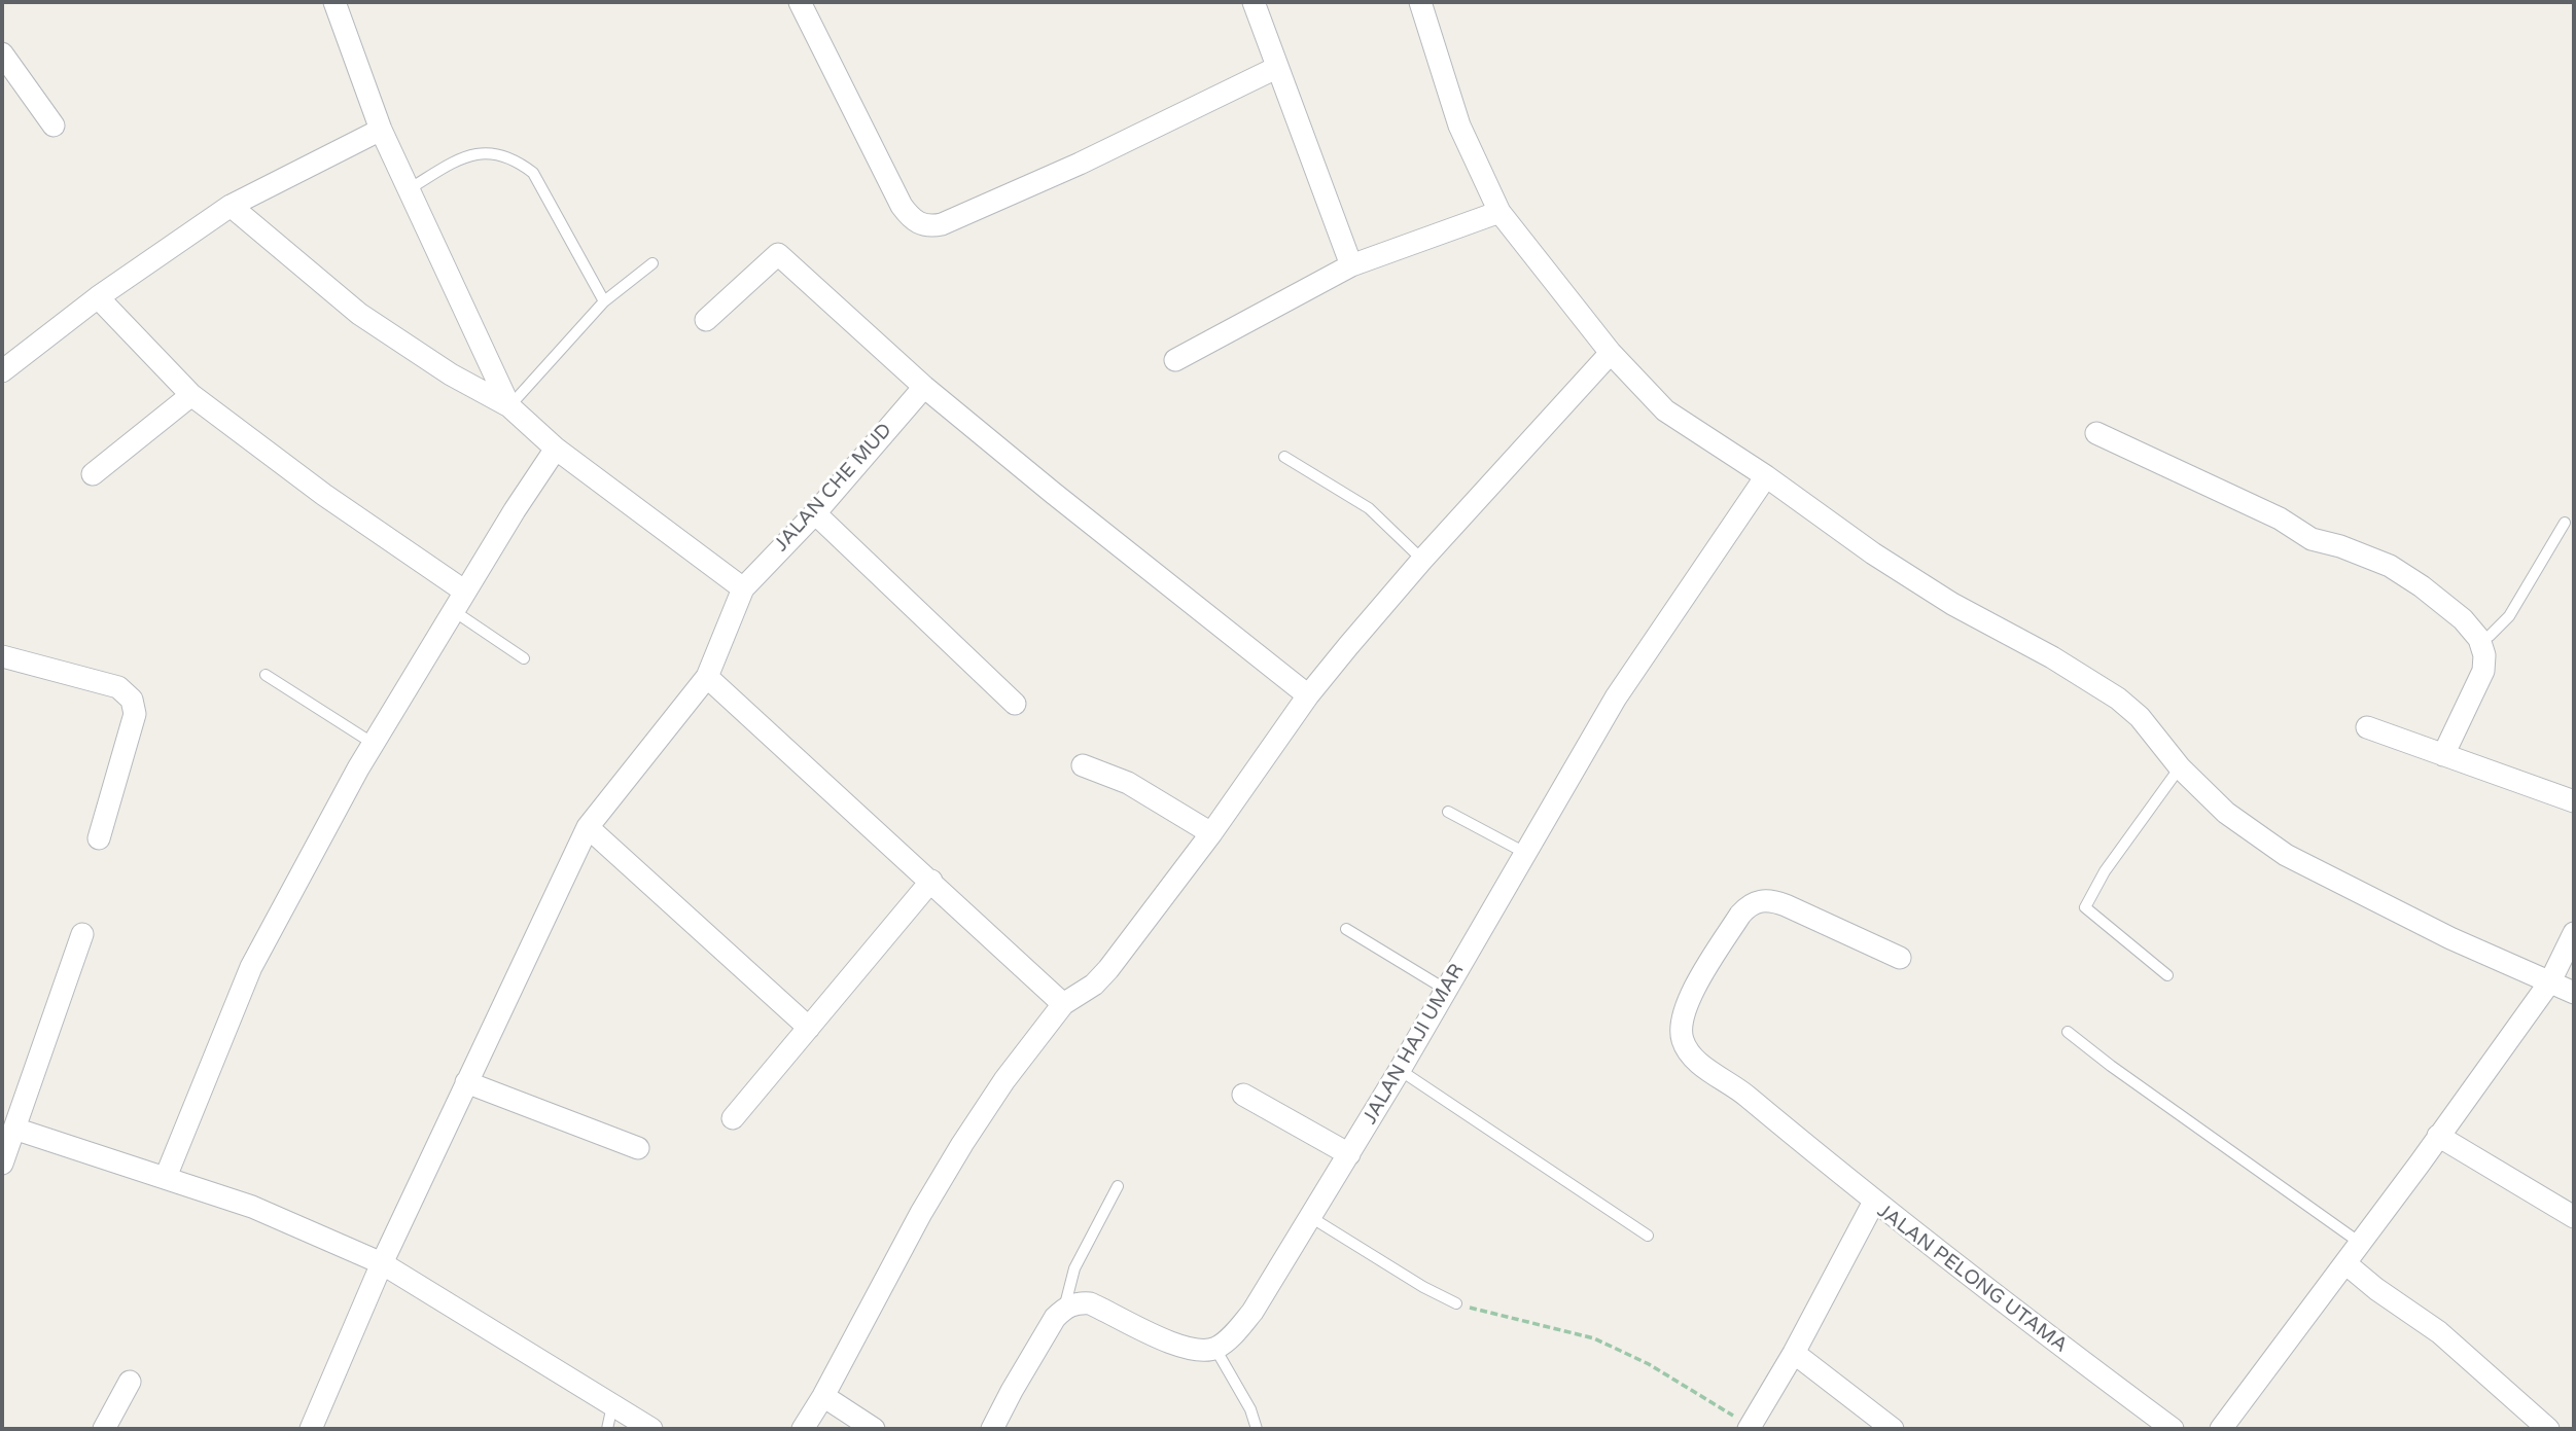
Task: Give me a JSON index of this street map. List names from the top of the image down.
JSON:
{
  "streets": {
    "street": ["JALAN CHE MUD", "JALAN HAJI UMAR", "JALAN PELONG UTAMA"]
  }
}
